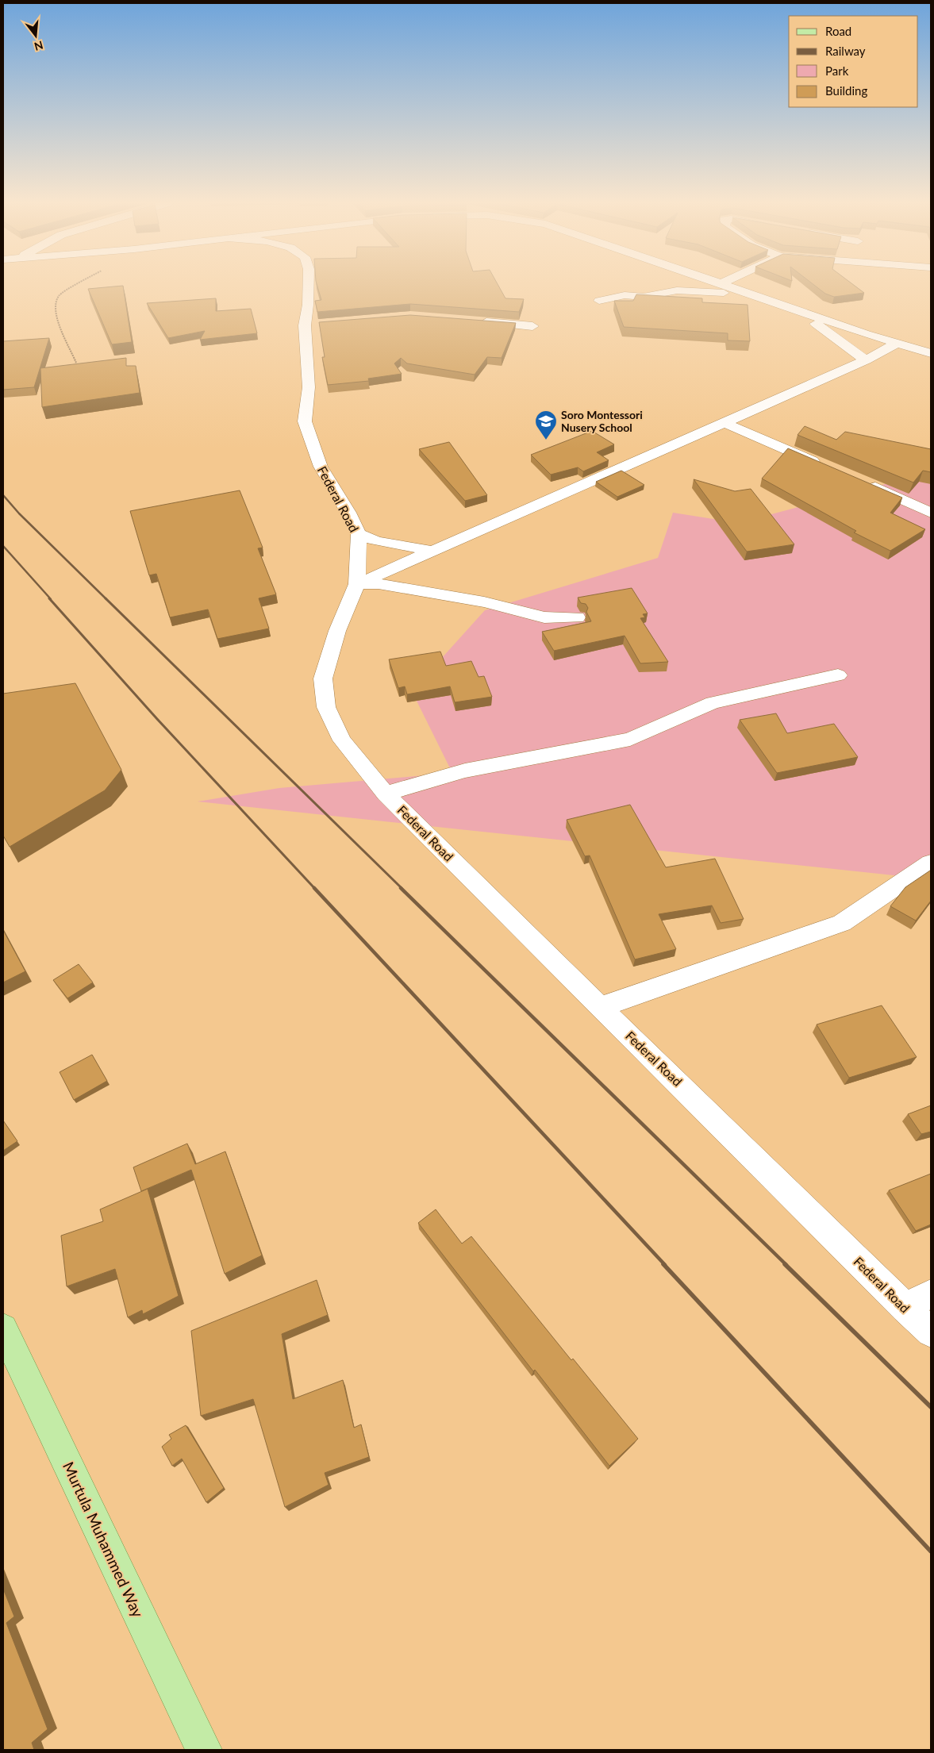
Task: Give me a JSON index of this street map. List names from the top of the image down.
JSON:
{
  "streets": {
    "main road": ["Murtula Muhammed Way"],
    "street": ["Federal Road"]
  },
  "places": {
    "school or university": ["Soro Montessori Nusery School"]
  },
  "legend": [
    "Road",
    "Railway",
    "Park",
    "Building"
  ],
  "north": "bottom"
}
